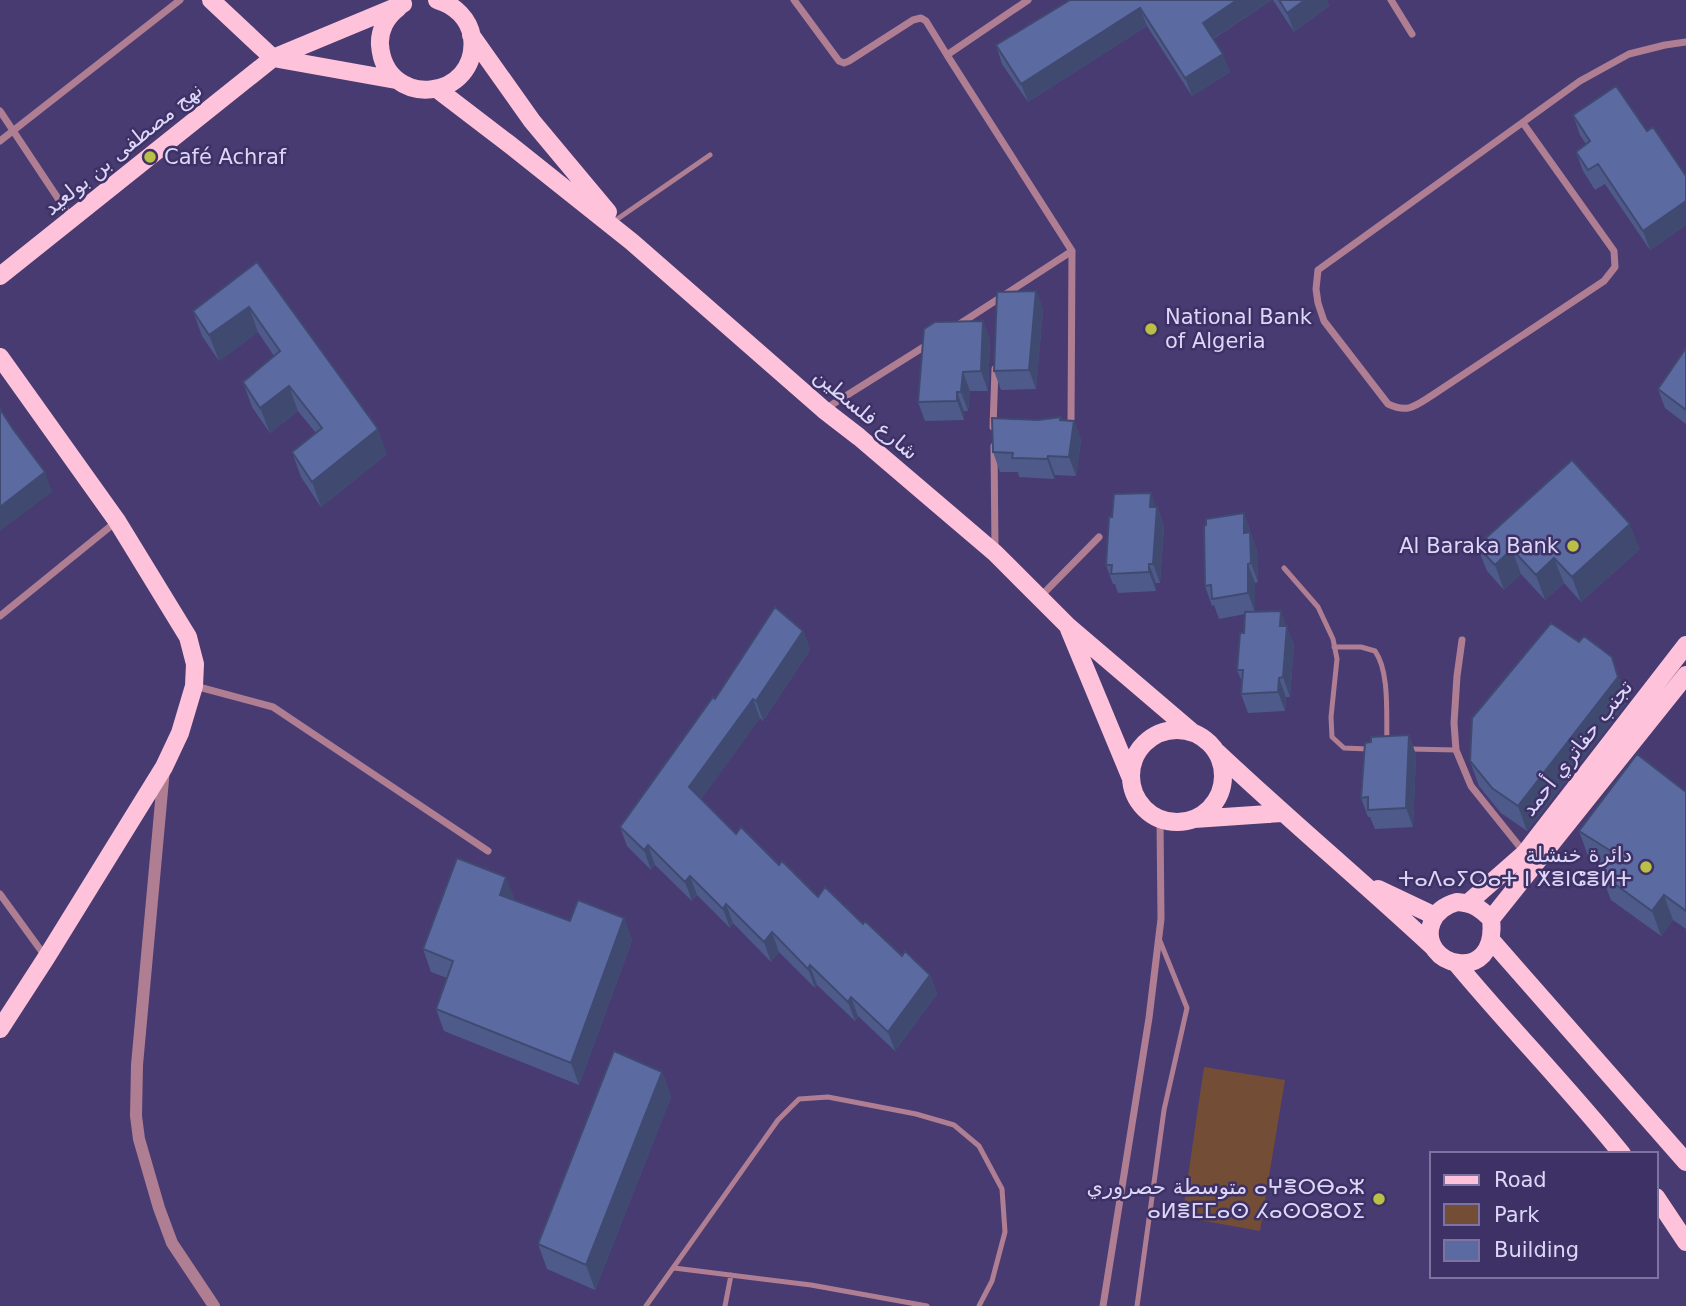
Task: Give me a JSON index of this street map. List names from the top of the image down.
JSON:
{
  "streets": {
    "main road": ["نهج مصطفى بن بولعيد", "شارع فلسطين", "تجنب حفاتري أحمد"]
  },
  "places": [
    "Café Achraf",
    "National Bank of Algeria",
    "Al Baraka Bank",
    "دائرة خنشلة ⵜⴰⴷⴰⵢⵔⴰⵜ ⵏ ⵅⴻⵏⵛⴻⵍⵜ",
    "متوسطة حصروري ⴰⵖⴻⵔⴱⴰⵣ ⴰⵍⴻⵎⵎⴰⵙ ⵃⴰⵙⵔⵓⵔⵉ"
  ],
  "legend": ["Road", "Park", "Building"]
}
